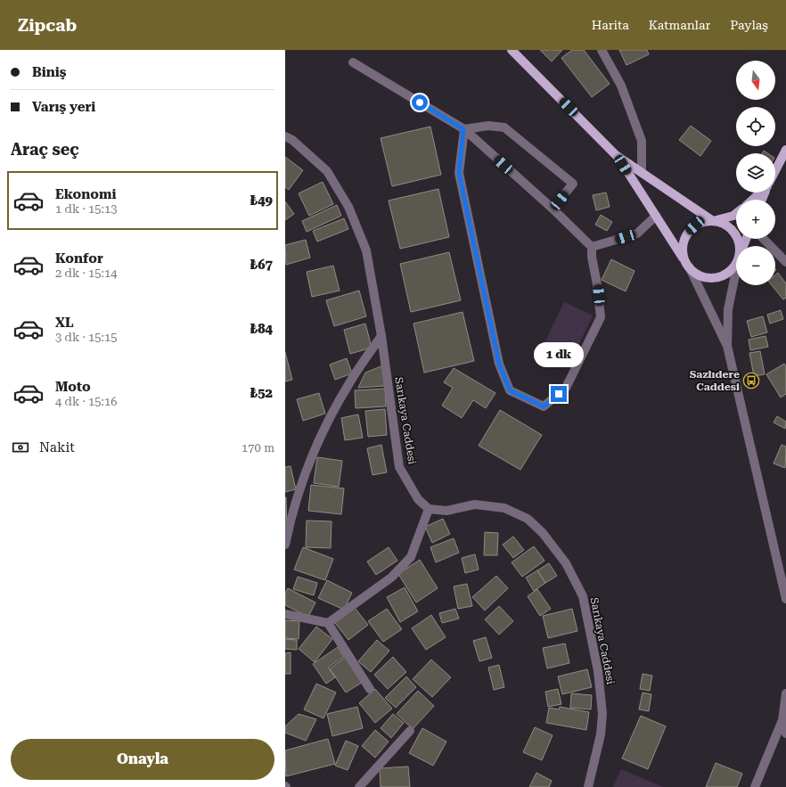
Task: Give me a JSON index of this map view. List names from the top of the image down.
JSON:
{
  "streets": {
    "street": ["Sarıkaya Caddesi"]
  },
  "places": {
    "bus stop": ["Sazlıdere Caddesi"]
  },
  "north": "bottom",
  "page": {
    "header": "Zipcab",
    "nav": ["Harita", "Katmanlar", "Paylaş"],
    "banner": ["Biniş", "Varış yeri"],
    "map_buttons": ["+", "−"],
    "heading": "Araç seç",
    "list": [
      {
        "name": "Ekonomi",
        "note": "1 dk · 15:13",
        "value": "₺49"
      },
      {
        "name": "Konfor",
        "note": "2 dk · 15:14",
        "value": "₺67"
      },
      {
        "name": "XL",
        "note": "3 dk · 15:15",
        "value": "₺84"
      },
      {
        "name": "Moto",
        "note": "4 dk · 15:16",
        "value": "₺52"
      }
    ],
    "bubble": "1 dk",
    "pay": ["Nakit", "170 m"],
    "buttons": "Onayla"
  }
}
